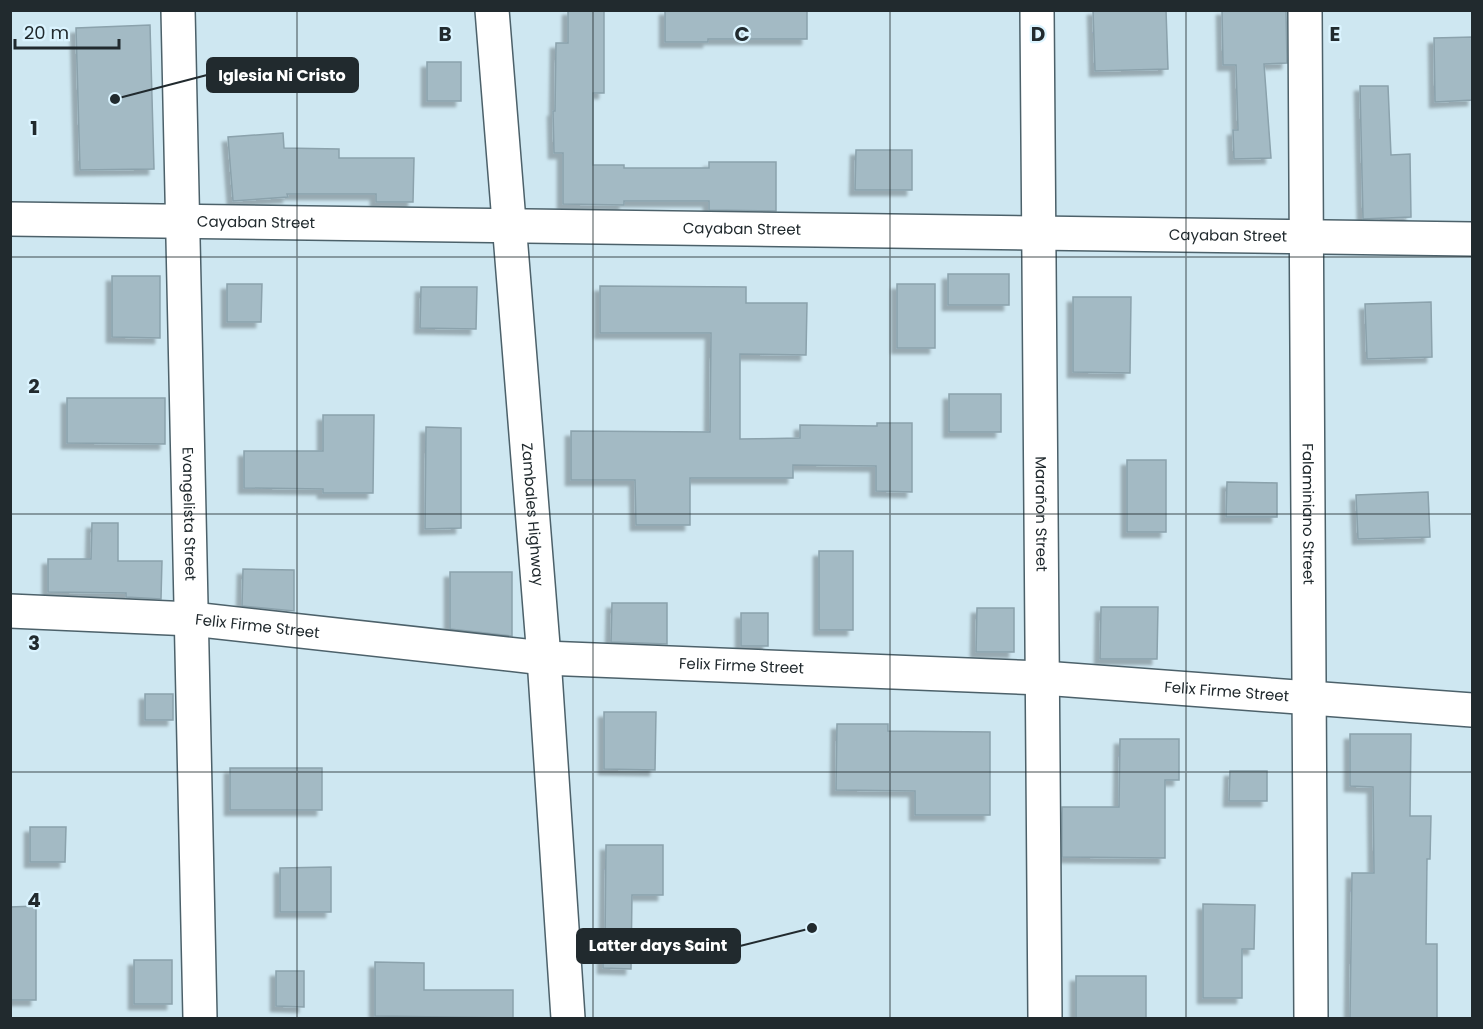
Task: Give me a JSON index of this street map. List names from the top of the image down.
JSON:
{
  "streets": {
    "street": [
      "Cayaban Street",
      "Evangelista Street",
      "Zambales Highway",
      "Marañon Street",
      "Falaminiano Street",
      "Felix Firme Street"
    ]
  },
  "crossings": [
    ["Cayaban Street", "Evangelista Street"],
    ["Cayaban Street", "Zambales Highway"],
    ["Cayaban Street", "Marañon Street"],
    ["Cayaban Street", "Falaminiano Street"],
    ["Evangelista Street", "Felix Firme Street"],
    ["Zambales Highway", "Felix Firme Street"],
    ["Marañon Street", "Felix Firme Street"],
    ["Falaminiano Street", "Felix Firme Street"]
  ],
  "places": ["Iglesia Ni Cristo", "Latter days Saint"],
  "scale_bar": "20 m",
  "grid": {
    "columns": [
      "B",
      "C",
      "D",
      "E"
    ],
    "rows": [
      "1",
      "2",
      "3",
      "4"
    ]
  }
}
